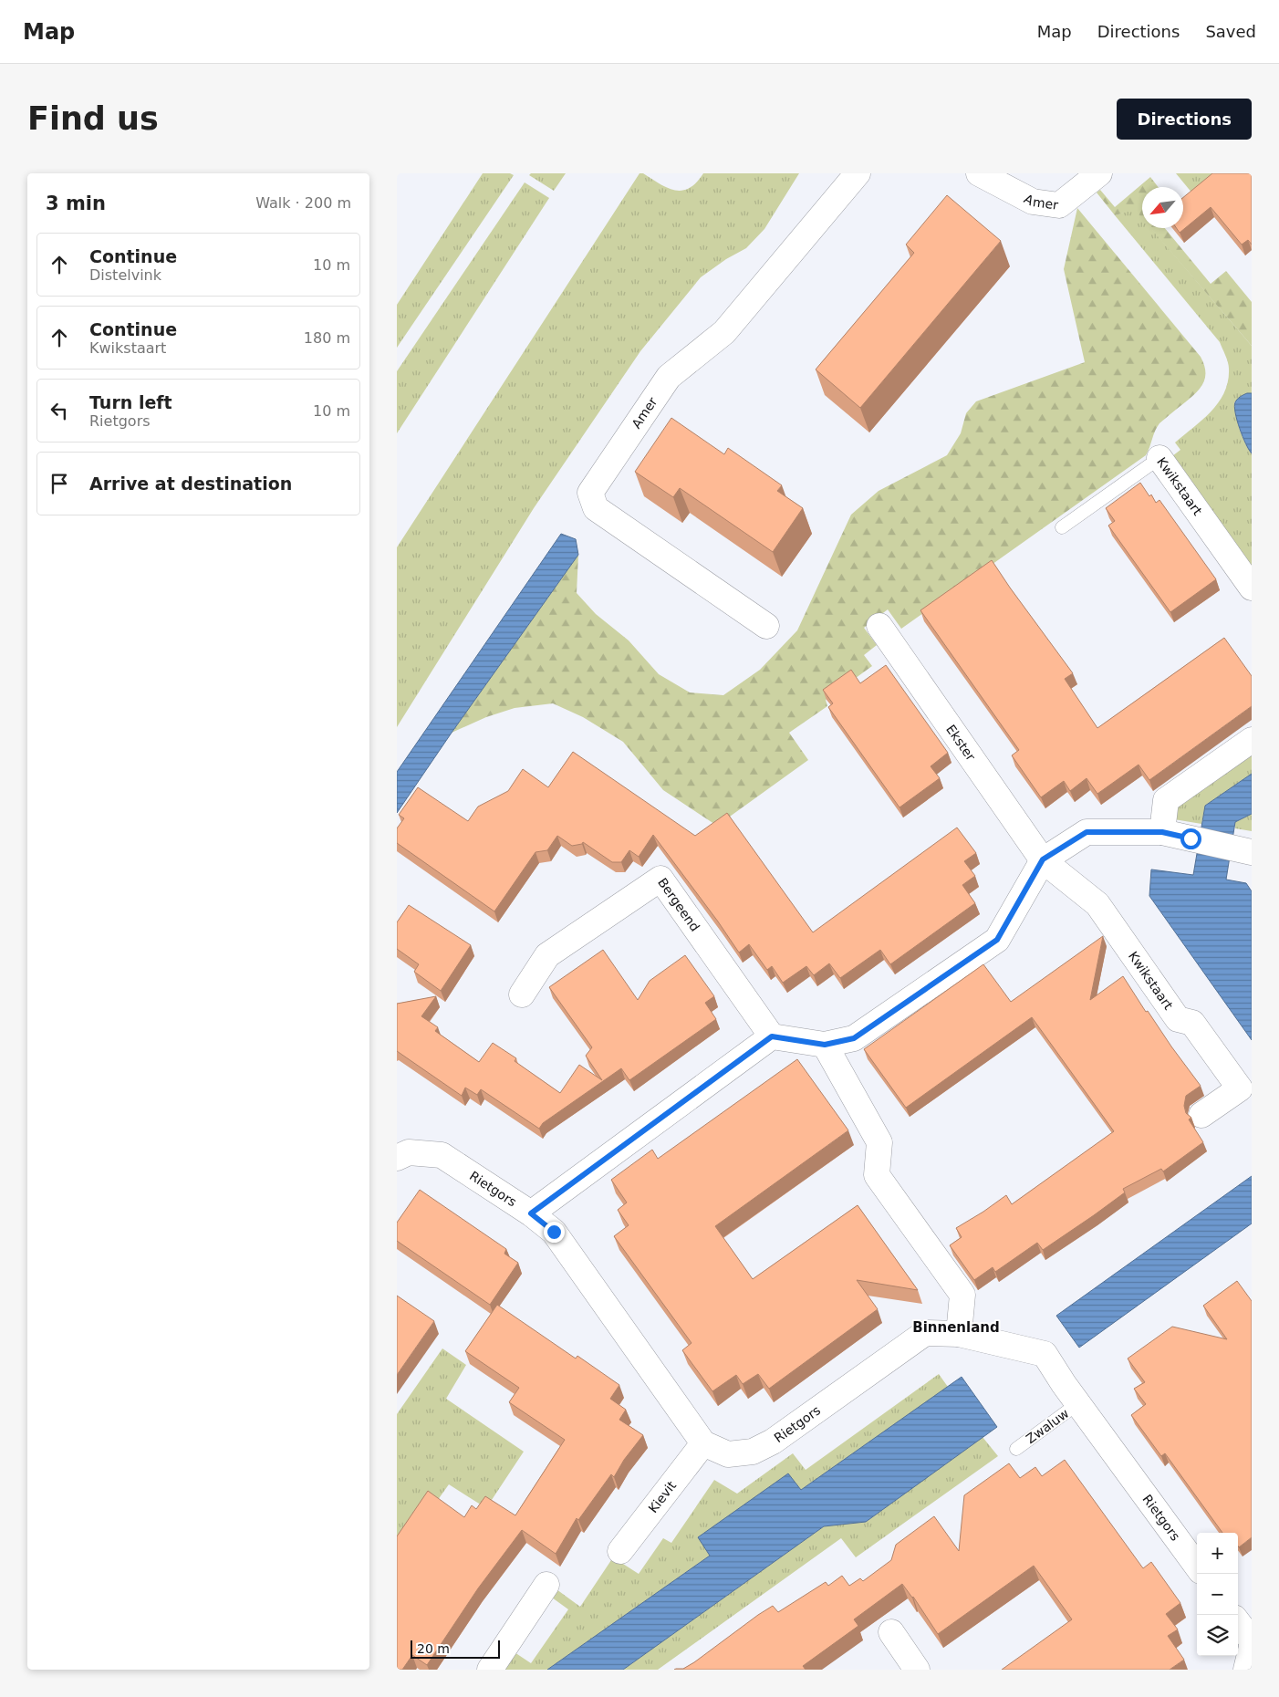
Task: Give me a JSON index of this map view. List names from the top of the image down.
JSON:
{
  "streets": {
    "street": [
      "Amer",
      "Kwikstaart",
      "Ekster",
      "Bergeend",
      "Rietgors",
      "Kievit"
    ],
    "lane": ["Zwaluw"]
  },
  "crossings": [
    ["Kwikstaart", "Ekster"],
    ["Rietgors", "Zwaluw"],
    ["Rietgors", "Kievit"]
  ],
  "districts": ["Binnenland"],
  "scale_bar": "20 m",
  "north": "bottom left",
  "page": {
    "header": "Map",
    "nav": ["Map", "Directions", "Saved"],
    "buttons": "Directions",
    "title": "Find us",
    "heading": ["3 min", "Walk · 200 m"],
    "list": [
      ["Continue", "Distelvink", "10 m"],
      ["Continue", "Kwikstaart", "180 m"],
      ["Turn left", "Rietgors", "10 m"],
      "Arrive at destination"
    ],
    "map_buttons": ["+", "−"],
    "scale": "20 m"
  }
}
